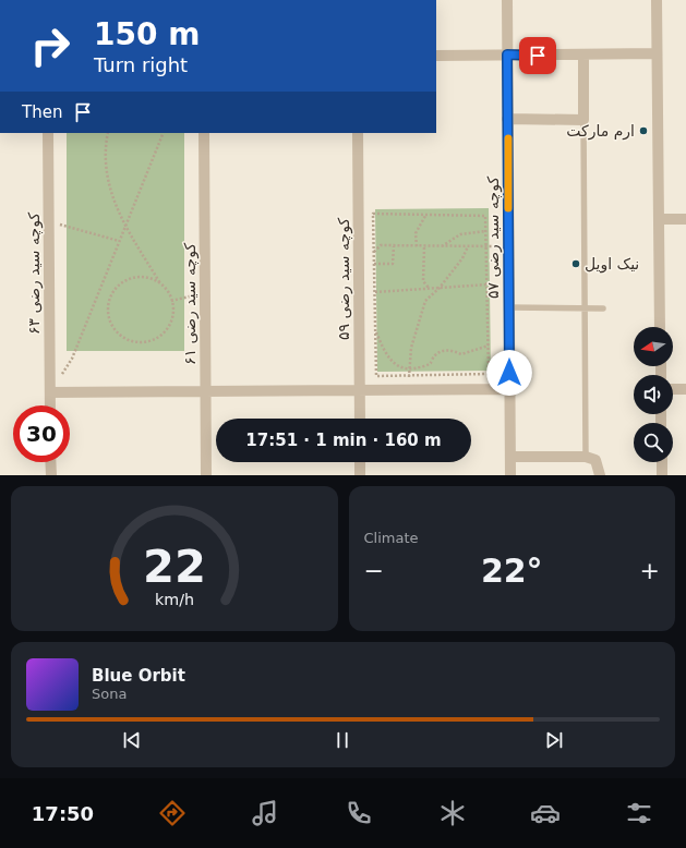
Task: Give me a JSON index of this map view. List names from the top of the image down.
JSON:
{
  "streets": {
    "street": [
      "کوچه سید رضی ۵۷",
      "کوچه سید رضی ۶۳",
      "کوچه سید رضی ۵۹",
      "کوچه سید رضی ۶۱"
    ]
  },
  "places": ["ارم مارکت", "نیک اویل"],
  "north": "left",
  "page": {
    "turn": ["150 m", "Turn right"],
    "then": "Then",
    "limit": "30",
    "trip": "17:51 · 1 min · 160 m",
    "tile": "Climate",
    "heat": ["−", "22°", "+"],
    "song": ["Blue Orbit", "Sona"],
    "tabs": "17:50",
    "gauge": ["22", "km/h"]
  }
}
